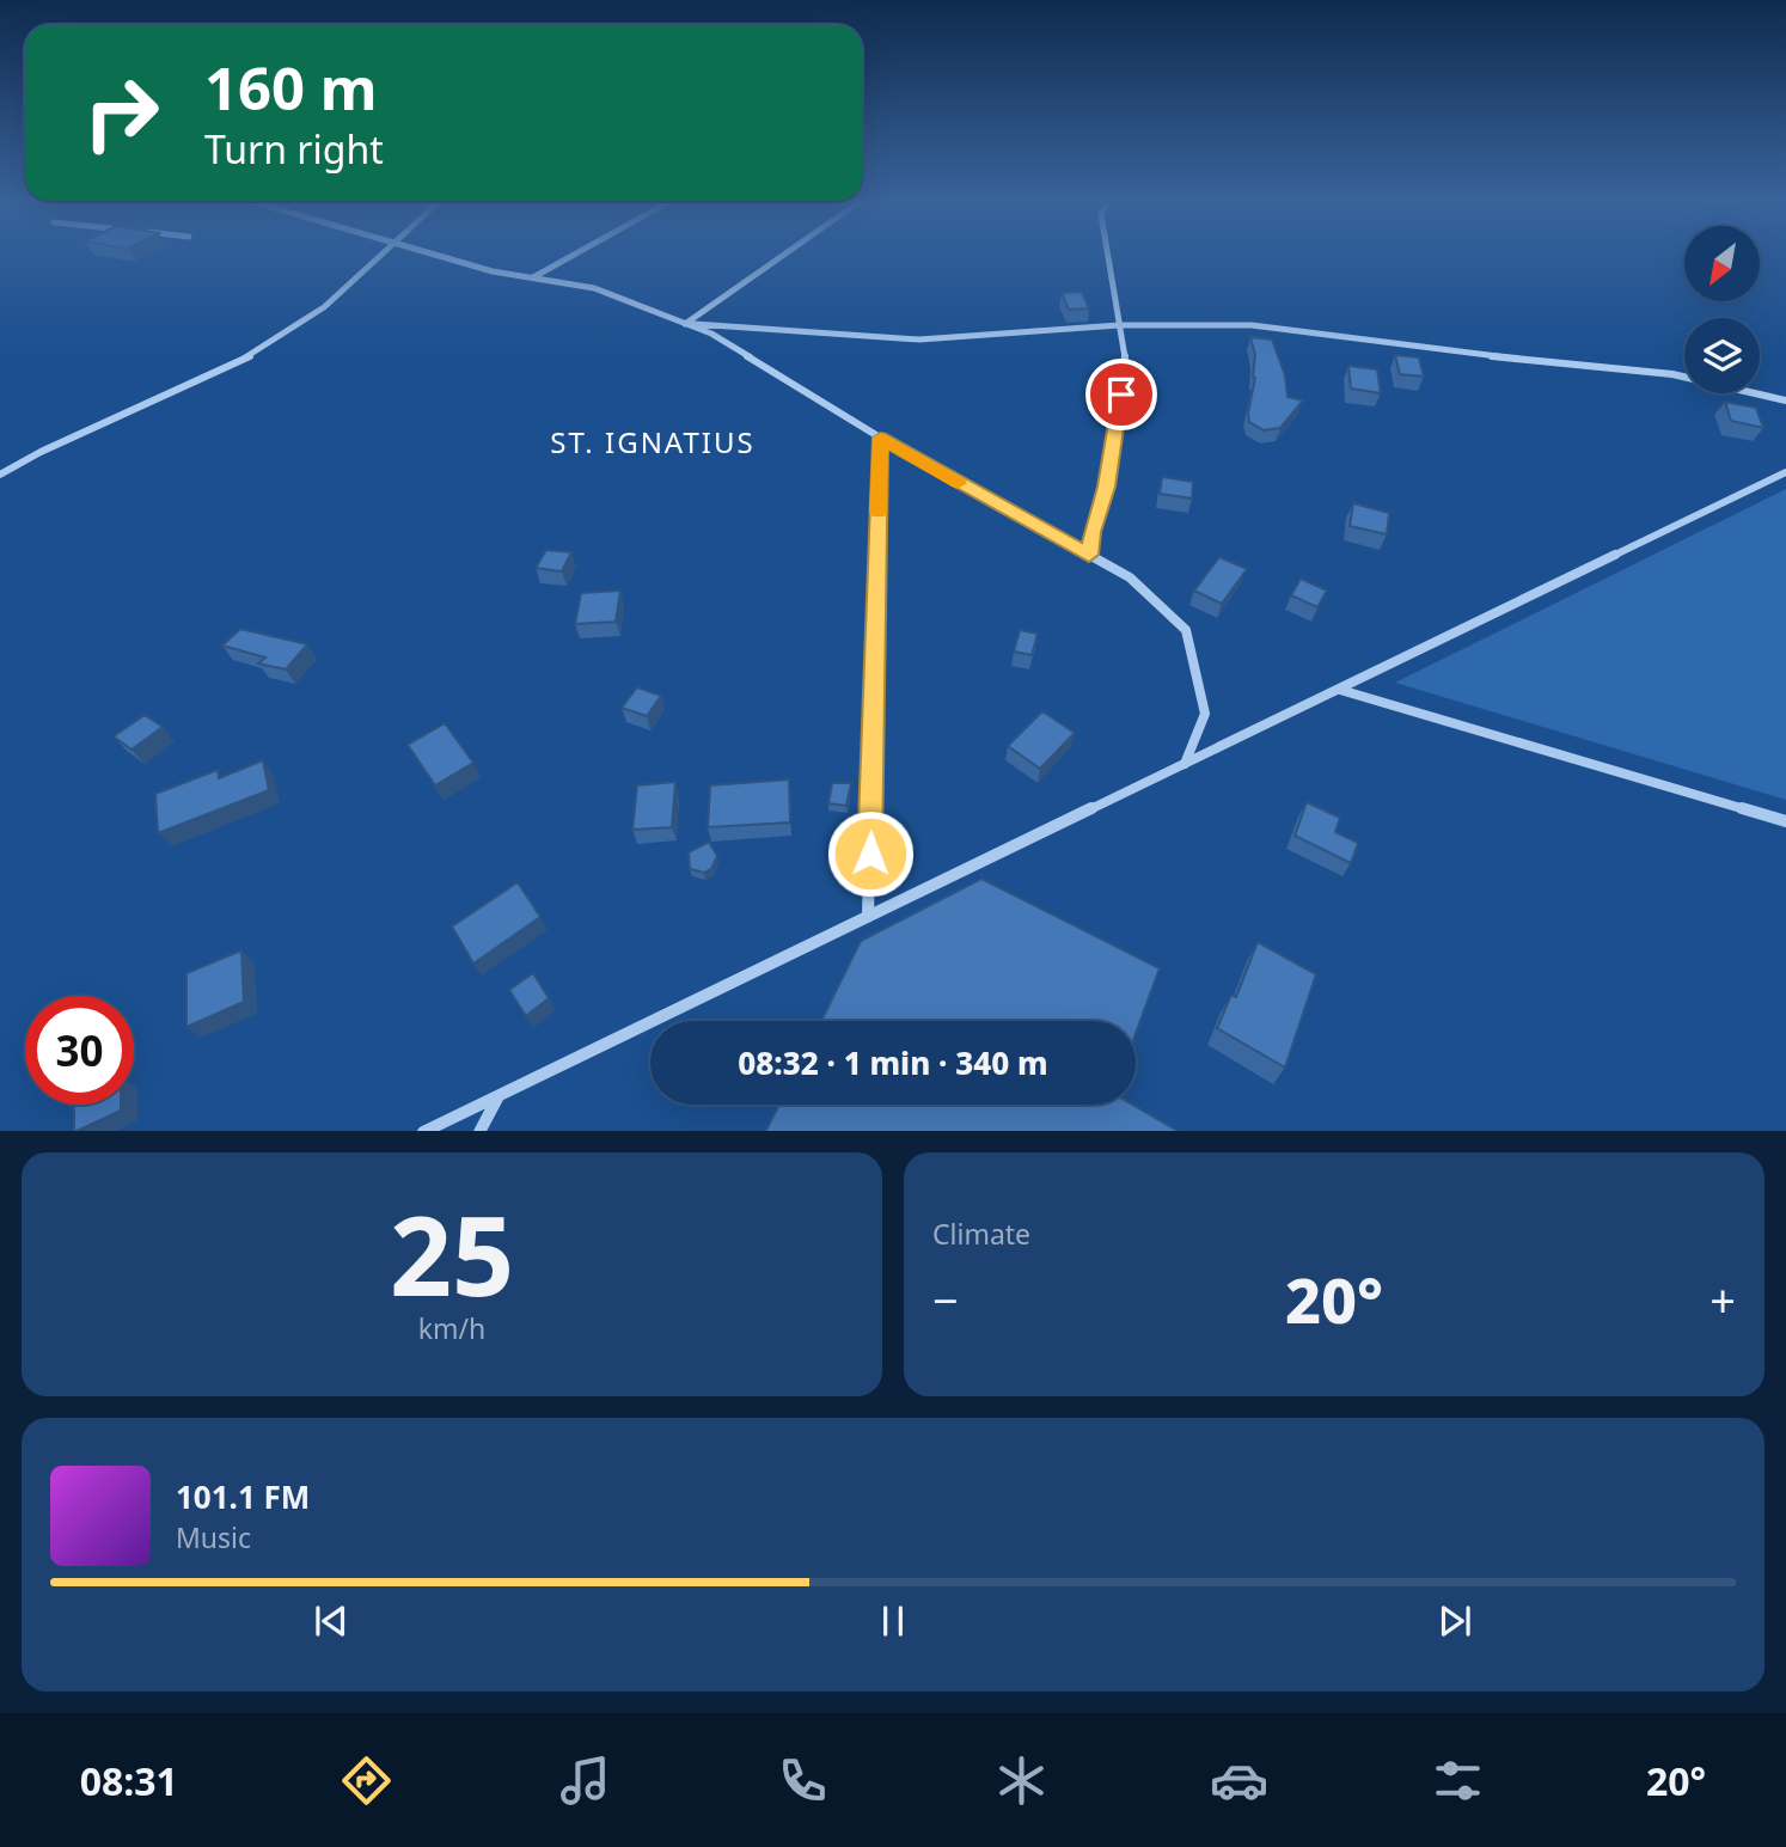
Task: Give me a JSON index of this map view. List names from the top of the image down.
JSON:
{
  "districts": ["ST. IGNATIUS"],
  "north": "bottom left",
  "page": {
    "turn": ["160 m", "Turn right"],
    "limit": "30",
    "trip": "08:32 · 1 min · 340 m",
    "tile": [
      ["25", "km/h"],
      "Climate"
    ],
    "heat": ["−", "20°", "+"],
    "song": ["101.1 FM", "Music"],
    "tabs": ["08:31", "20°"]
  }
}
